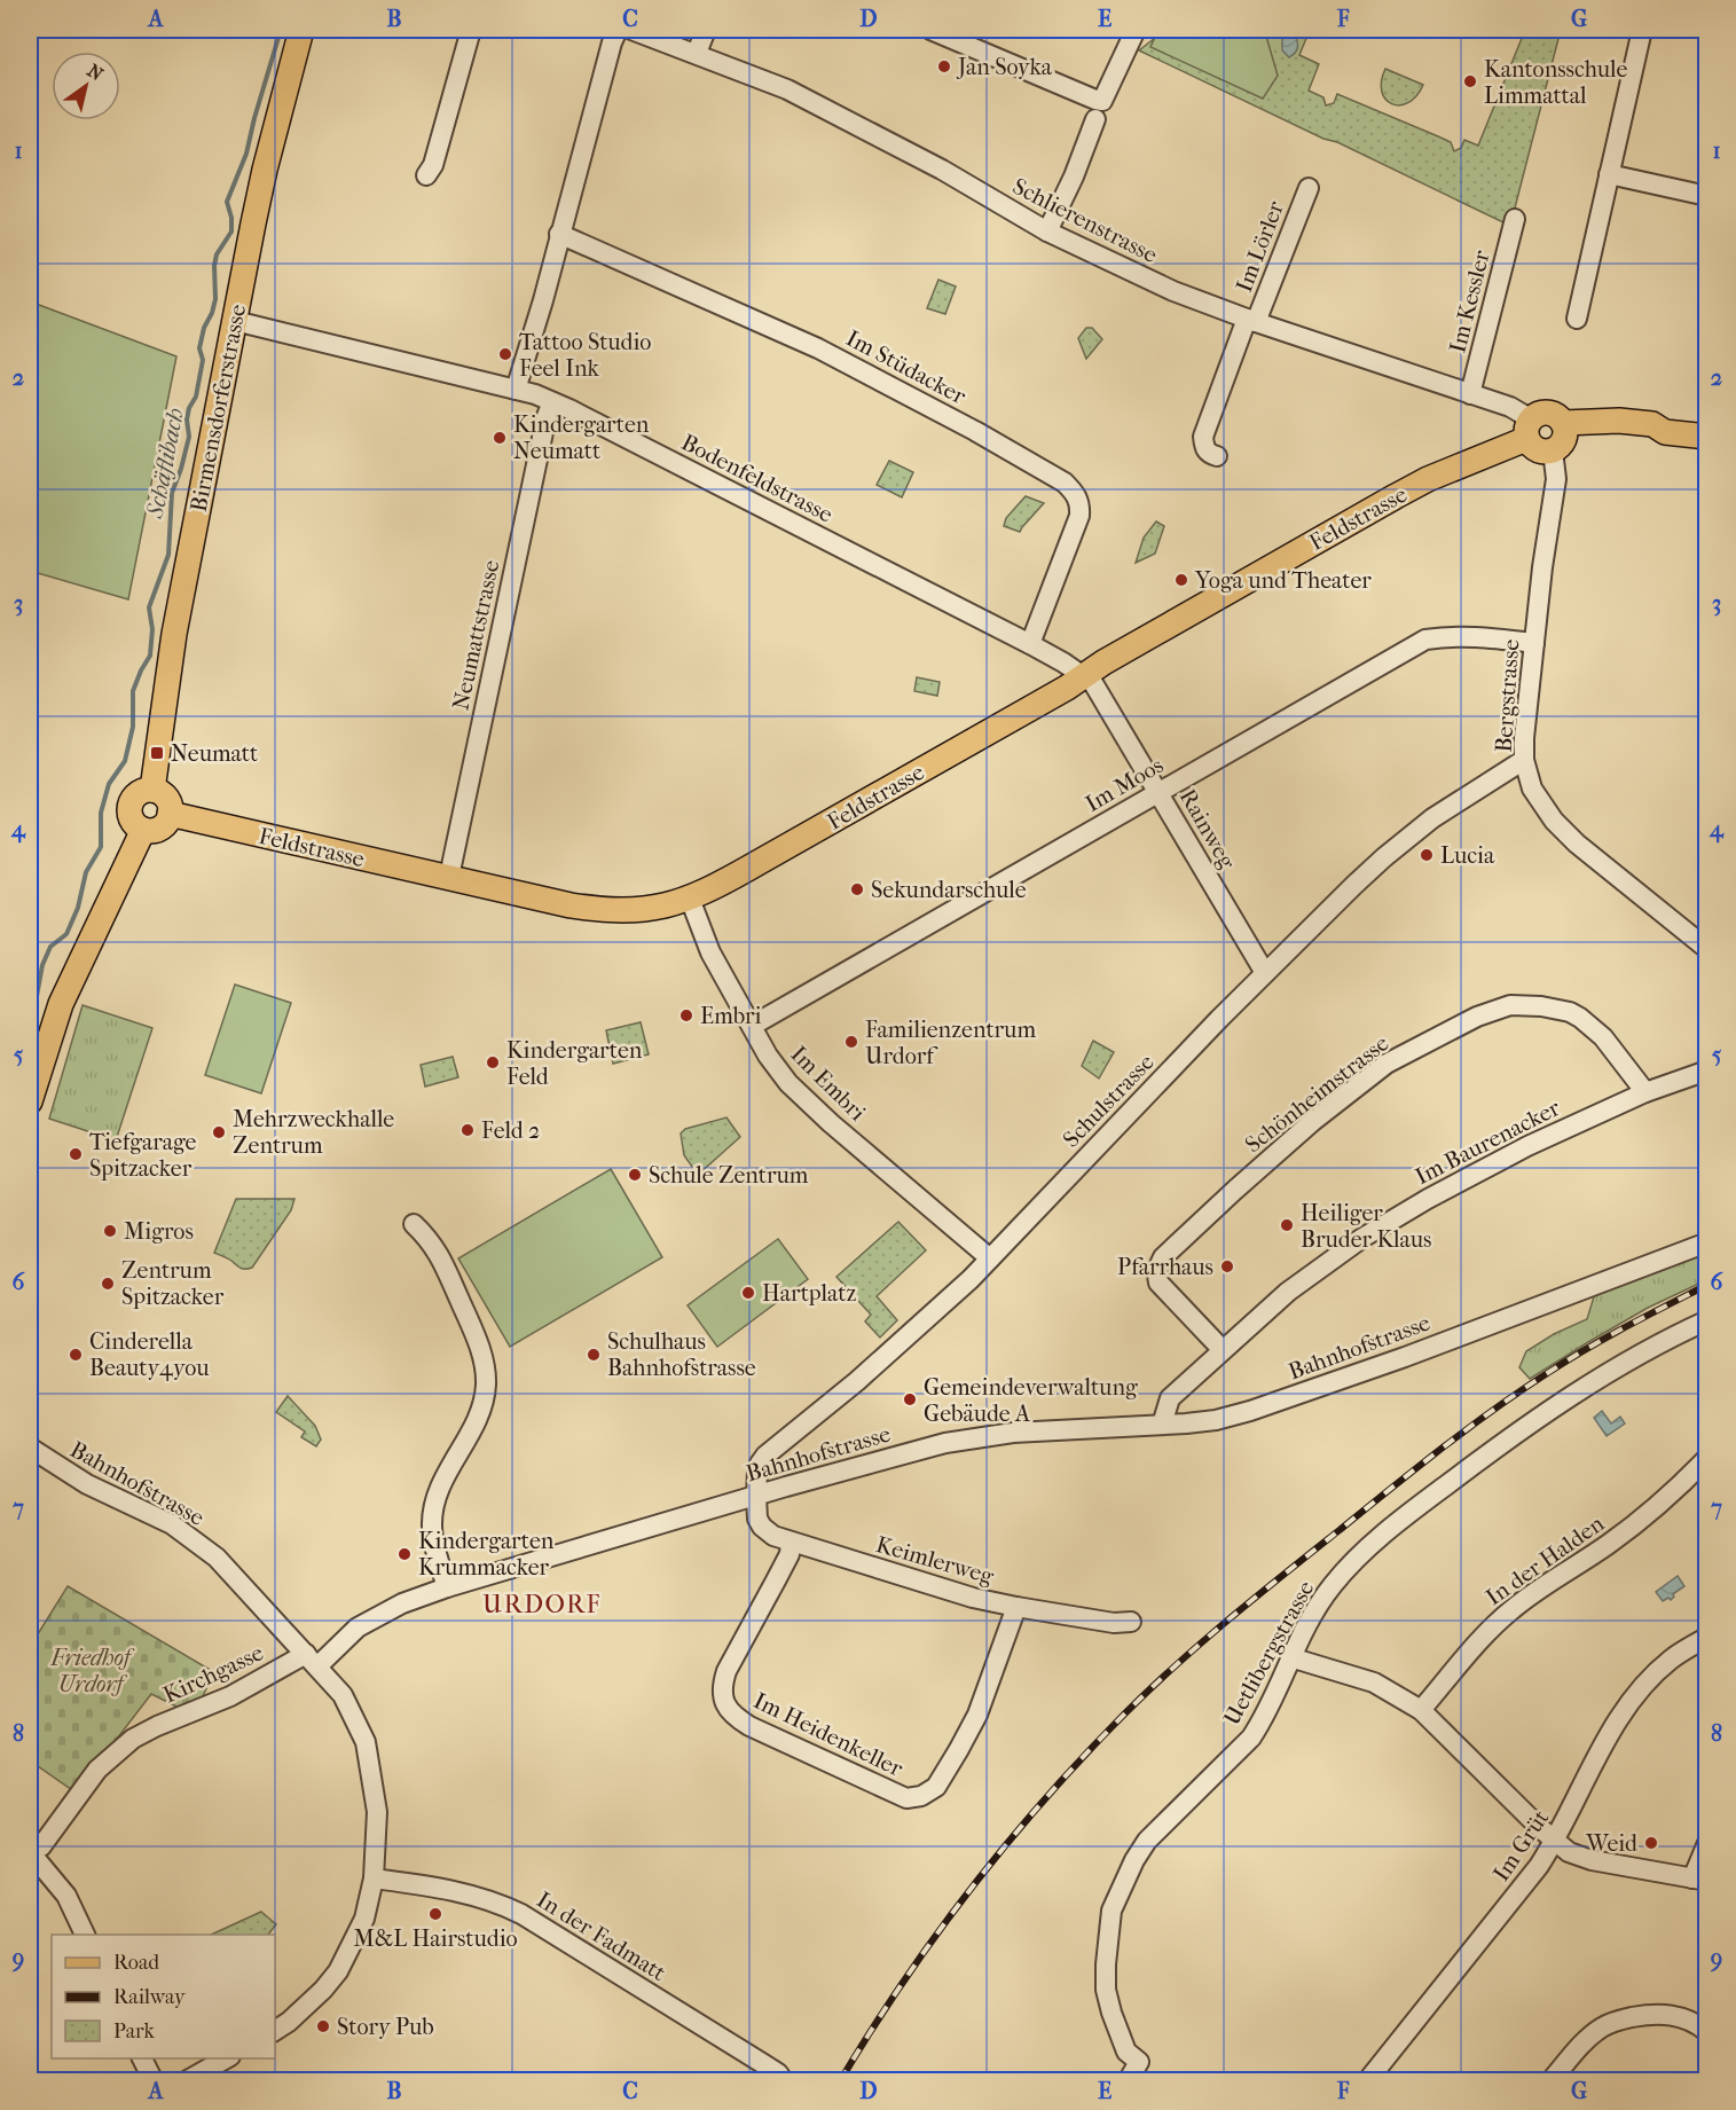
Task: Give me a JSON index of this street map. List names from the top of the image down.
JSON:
{
  "streets": {
    "main road": ["Birmensdorferstrasse", "Feldstrasse"],
    "street": [
      "Schlierenstrasse",
      "Im Lörler",
      "Im Kessler",
      "Im Stüdacker",
      "Bodenfeldstrasse",
      "Neumattstrasse",
      "Bergstrasse",
      "Im Moos",
      "Rainweg",
      "Im Embri",
      "Schönheimstrasse",
      "Schulstrasse",
      "Im Baurenacker",
      "Bahnhofstrasse",
      "Keimlerweg",
      "In der Halden",
      "Uetlibergstrasse",
      "Kirchgasse",
      "Im Heidenkeller",
      "Im Grüt",
      "In der Fadmatt"
    ]
  },
  "crossings": [
    ["Schlierenstrasse", "Im Lörler"],
    ["Schlierenstrasse", "Im Kessler"],
    ["Schlierenstrasse", "Feldstrasse"],
    ["Schlierenstrasse", "Bergstrasse"],
    ["Im Stüdacker", "Bodenfeldstrasse"],
    ["Birmensdorferstrasse", "Bodenfeldstrasse"],
    ["Birmensdorferstrasse", "Feldstrasse"],
    ["Bodenfeldstrasse", "Feldstrasse"],
    ["Bodenfeldstrasse", "Neumattstrasse"],
    ["Bodenfeldstrasse", "Rainweg"],
    ["Feldstrasse", "Neumattstrasse"],
    ["Feldstrasse", "Bergstrasse"],
    ["Feldstrasse", "Rainweg"],
    ["Feldstrasse", "Im Embri"],
    ["Bergstrasse", "Im Moos"],
    ["Bergstrasse", "Schulstrasse"],
    ["Im Moos", "Rainweg"],
    ["Im Moos", "Im Embri"],
    ["Rainweg", "Schulstrasse"],
    ["Im Embri", "Schulstrasse"],
    ["Schönheimstrasse", "Im Baurenacker"],
    ["Schulstrasse", "Bahnhofstrasse"],
    ["Schulstrasse", "Keimlerweg"],
    ["Im Baurenacker", "Bahnhofstrasse"],
    ["Bahnhofstrasse", "Keimlerweg"],
    ["Bahnhofstrasse", "Kirchgasse"],
    ["Keimlerweg", "Im Heidenkeller"]
  ],
  "districts": ["URDORF"],
  "water": ["Schäflibach"],
  "parks": ["Friedhof Urdorf"],
  "places": {
    "other": [
      "Jan Soyka",
      "Kantonsschule Limmattal",
      "Tattoo Studio Feel Ink",
      "Kindergarten Neumatt",
      "Yoga und Theater",
      "Lucia",
      "Sekundarschule",
      "Embri",
      "Familienzentrum Urdorf",
      "Kindergarten Feld",
      "Feld 2",
      "Mehrzweckhalle Zentrum",
      "Tiefgarage Spitzacker",
      "Schule Zentrum",
      "Heiliger Bruder Klaus",
      "Migros",
      "Pfarrhaus",
      "Zentrum Spitzacker",
      "Hartplatz",
      "Cinderella Beauty4you",
      "Schulhaus Bahnhofstrasse",
      "Gemeindeverwaltung Gebäude A",
      "Kindergarten Krummacker",
      "Weid",
      "M&L Hairstudio",
      "Story Pub"
    ],
    "transit": ["Neumatt"]
  },
  "legend": ["Road", "Railway", "Park"],
  "north": "top right",
  "grid": {
    "columns": [
      "A",
      "B",
      "C",
      "D",
      "E",
      "F",
      "G"
    ],
    "rows": [
      "1",
      "2",
      "3",
      "4",
      "5",
      "6",
      "7",
      "8",
      "9"
    ]
  }
}
